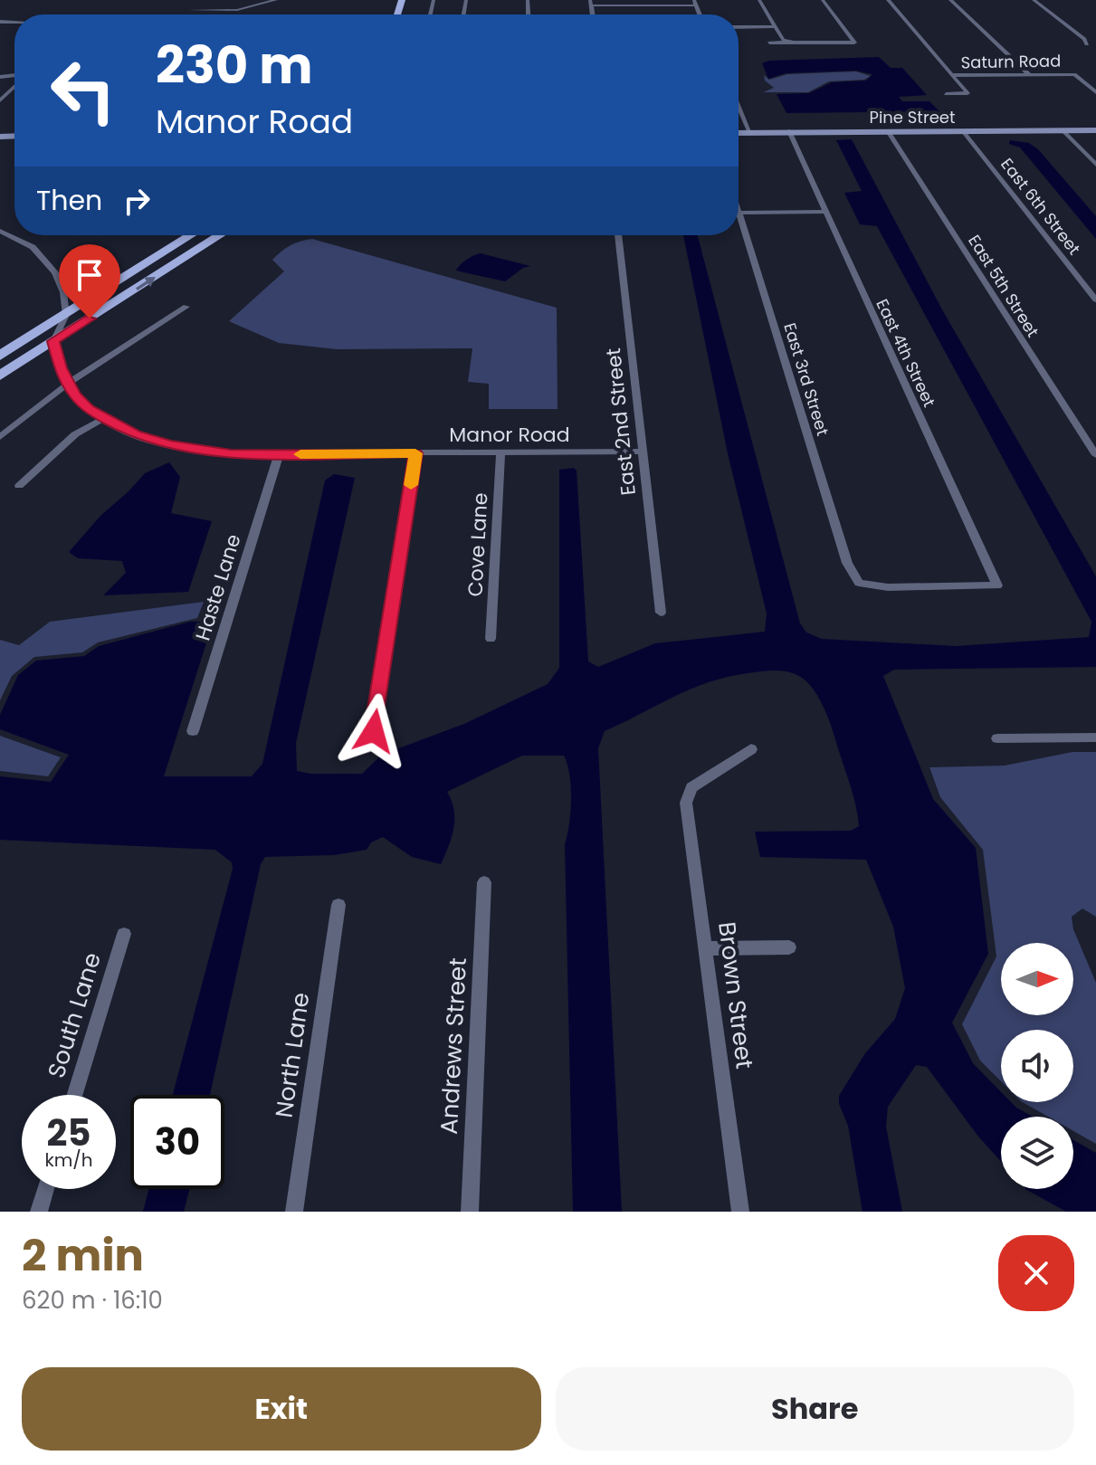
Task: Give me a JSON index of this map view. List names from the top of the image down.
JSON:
{
  "streets": {
    "main road": ["Pine Street"],
    "street": [
      "Saturn Road",
      "East 6th Street",
      "East 5th Street",
      "East 4th Street",
      "East 3rd Street",
      "East 2nd Street",
      "Manor Road",
      "Cove Lane",
      "Haste Lane",
      "Brown Street",
      "South Lane",
      "Andrews Street",
      "North Lane"
    ]
  },
  "crossings": [
    ["Pine Street", "East 6th Street"],
    ["Pine Street", "East 5th Street"],
    ["Pine Street", "East 4th Street"],
    ["East 4th Street", "East 3rd Street"],
    ["East 2nd Street", "Manor Road"],
    ["Manor Road", "Cove Lane"],
    ["Manor Road", "Haste Lane"]
  ],
  "north": "right",
  "page": {
    "turn": ["230 m", "Manor Road"],
    "then": "Then",
    "speed": "25 km/h",
    "limit": "30",
    "heading": ["2 min", "620 m · 16:10"],
    "buttons": ["Exit", "Share"]
  }
}
